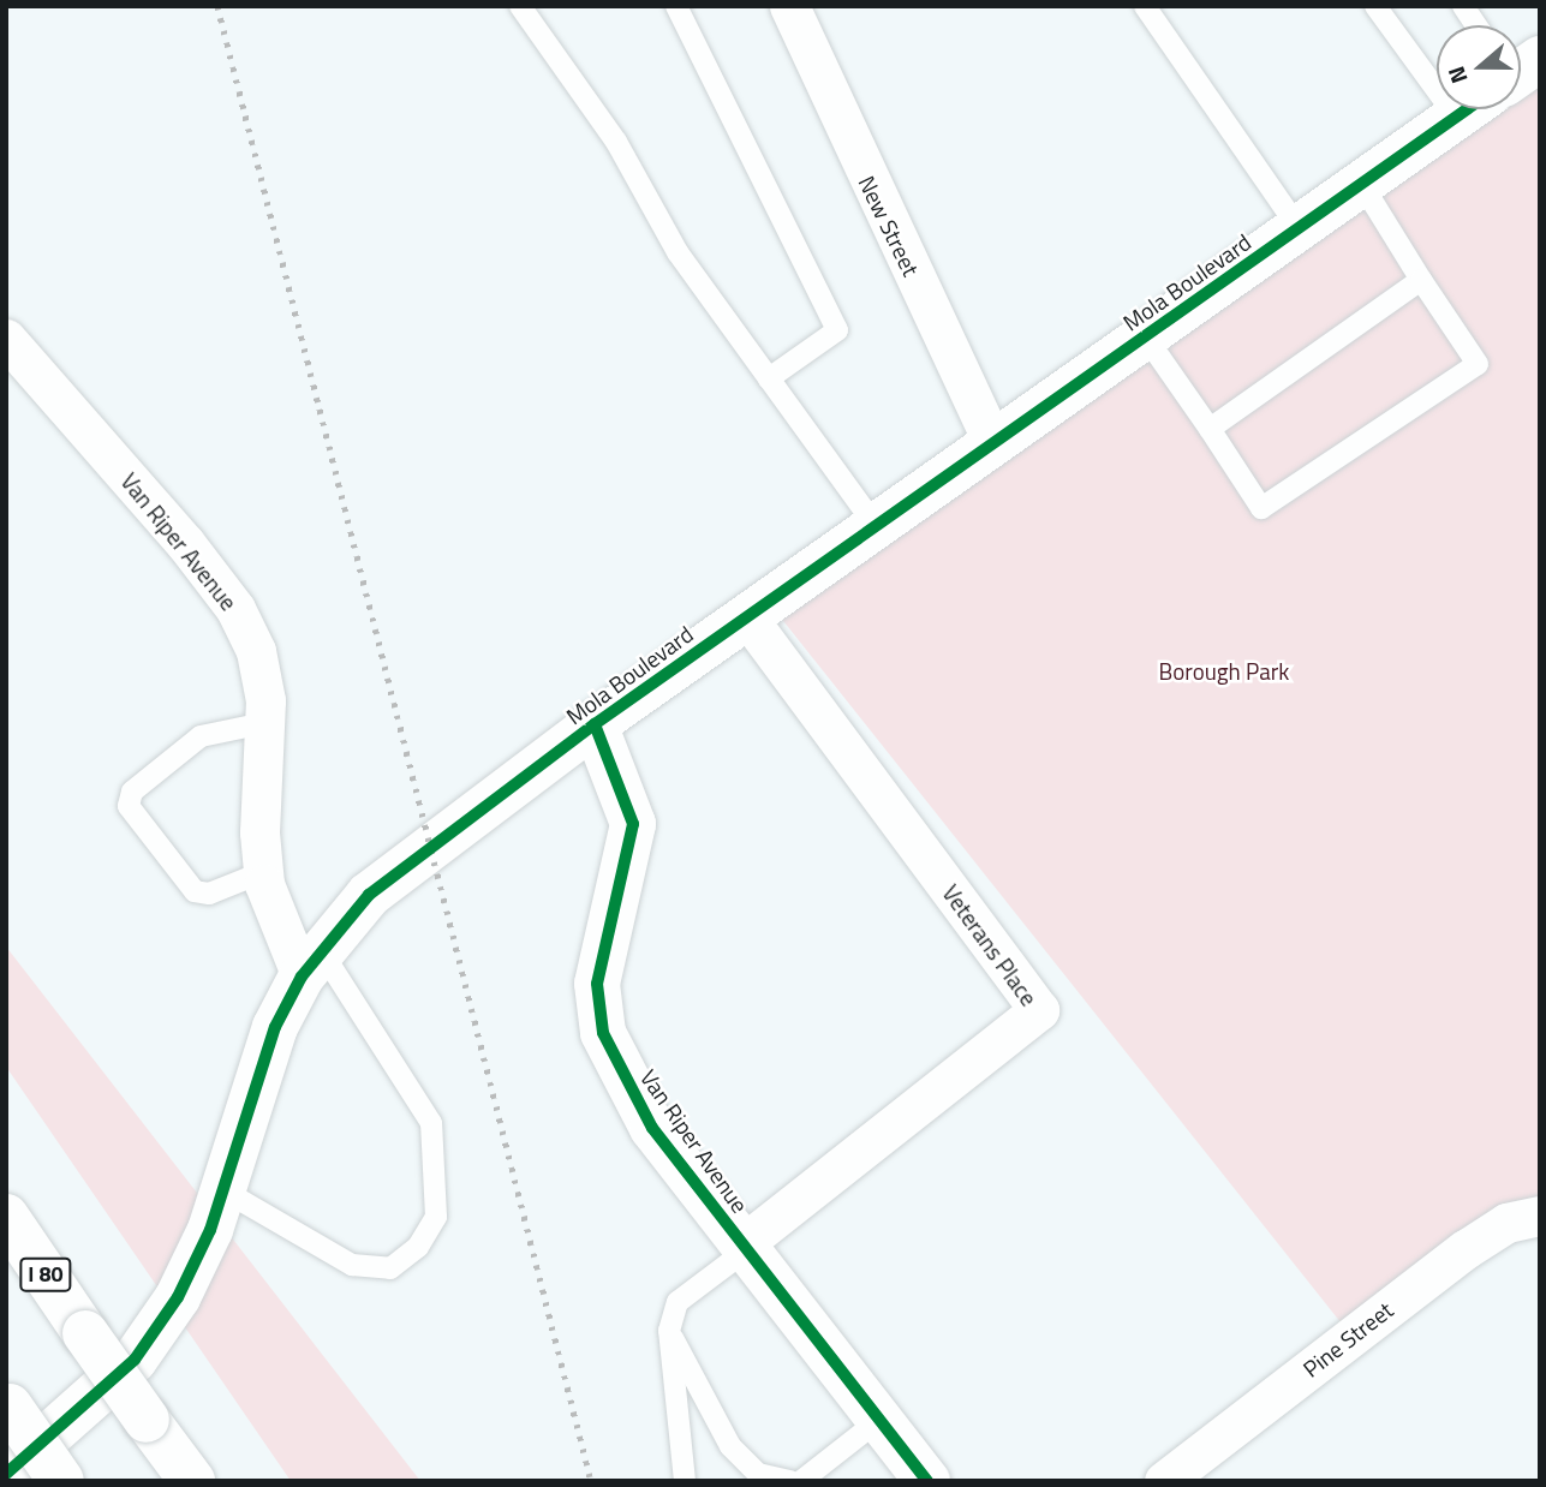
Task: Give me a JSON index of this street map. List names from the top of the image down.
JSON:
{
  "streets": {
    "main road": ["Mola Boulevard", "Van Riper Avenue", "I 80"],
    "street": ["New Street", "Veterans Place", "Pine Street"]
  },
  "crossings": [
    ["New Street", "Mola Boulevard"],
    ["Mola Boulevard", "Van Riper Avenue"],
    ["Mola Boulevard", "Veterans Place"],
    ["Van Riper Avenue", "Veterans Place"]
  ],
  "parks": ["Borough Park"],
  "north": "left"
}
